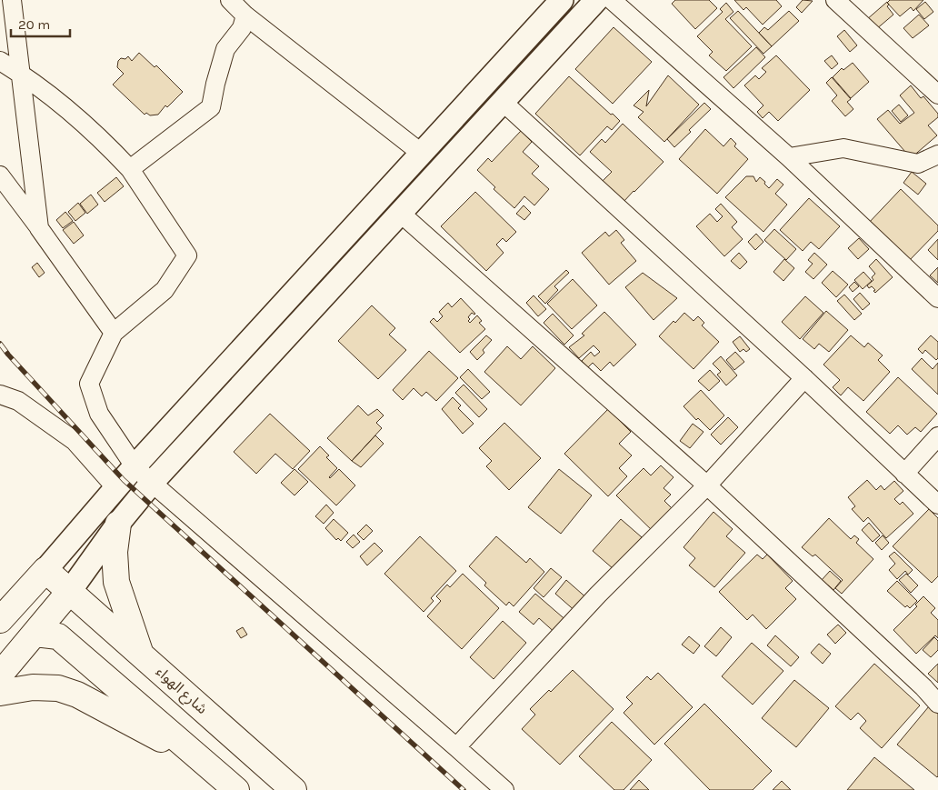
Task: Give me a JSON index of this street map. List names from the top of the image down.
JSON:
{
  "streets": {
    "highway": ["شارع الهواء"]
  },
  "scale_bar": "20 m"
}
